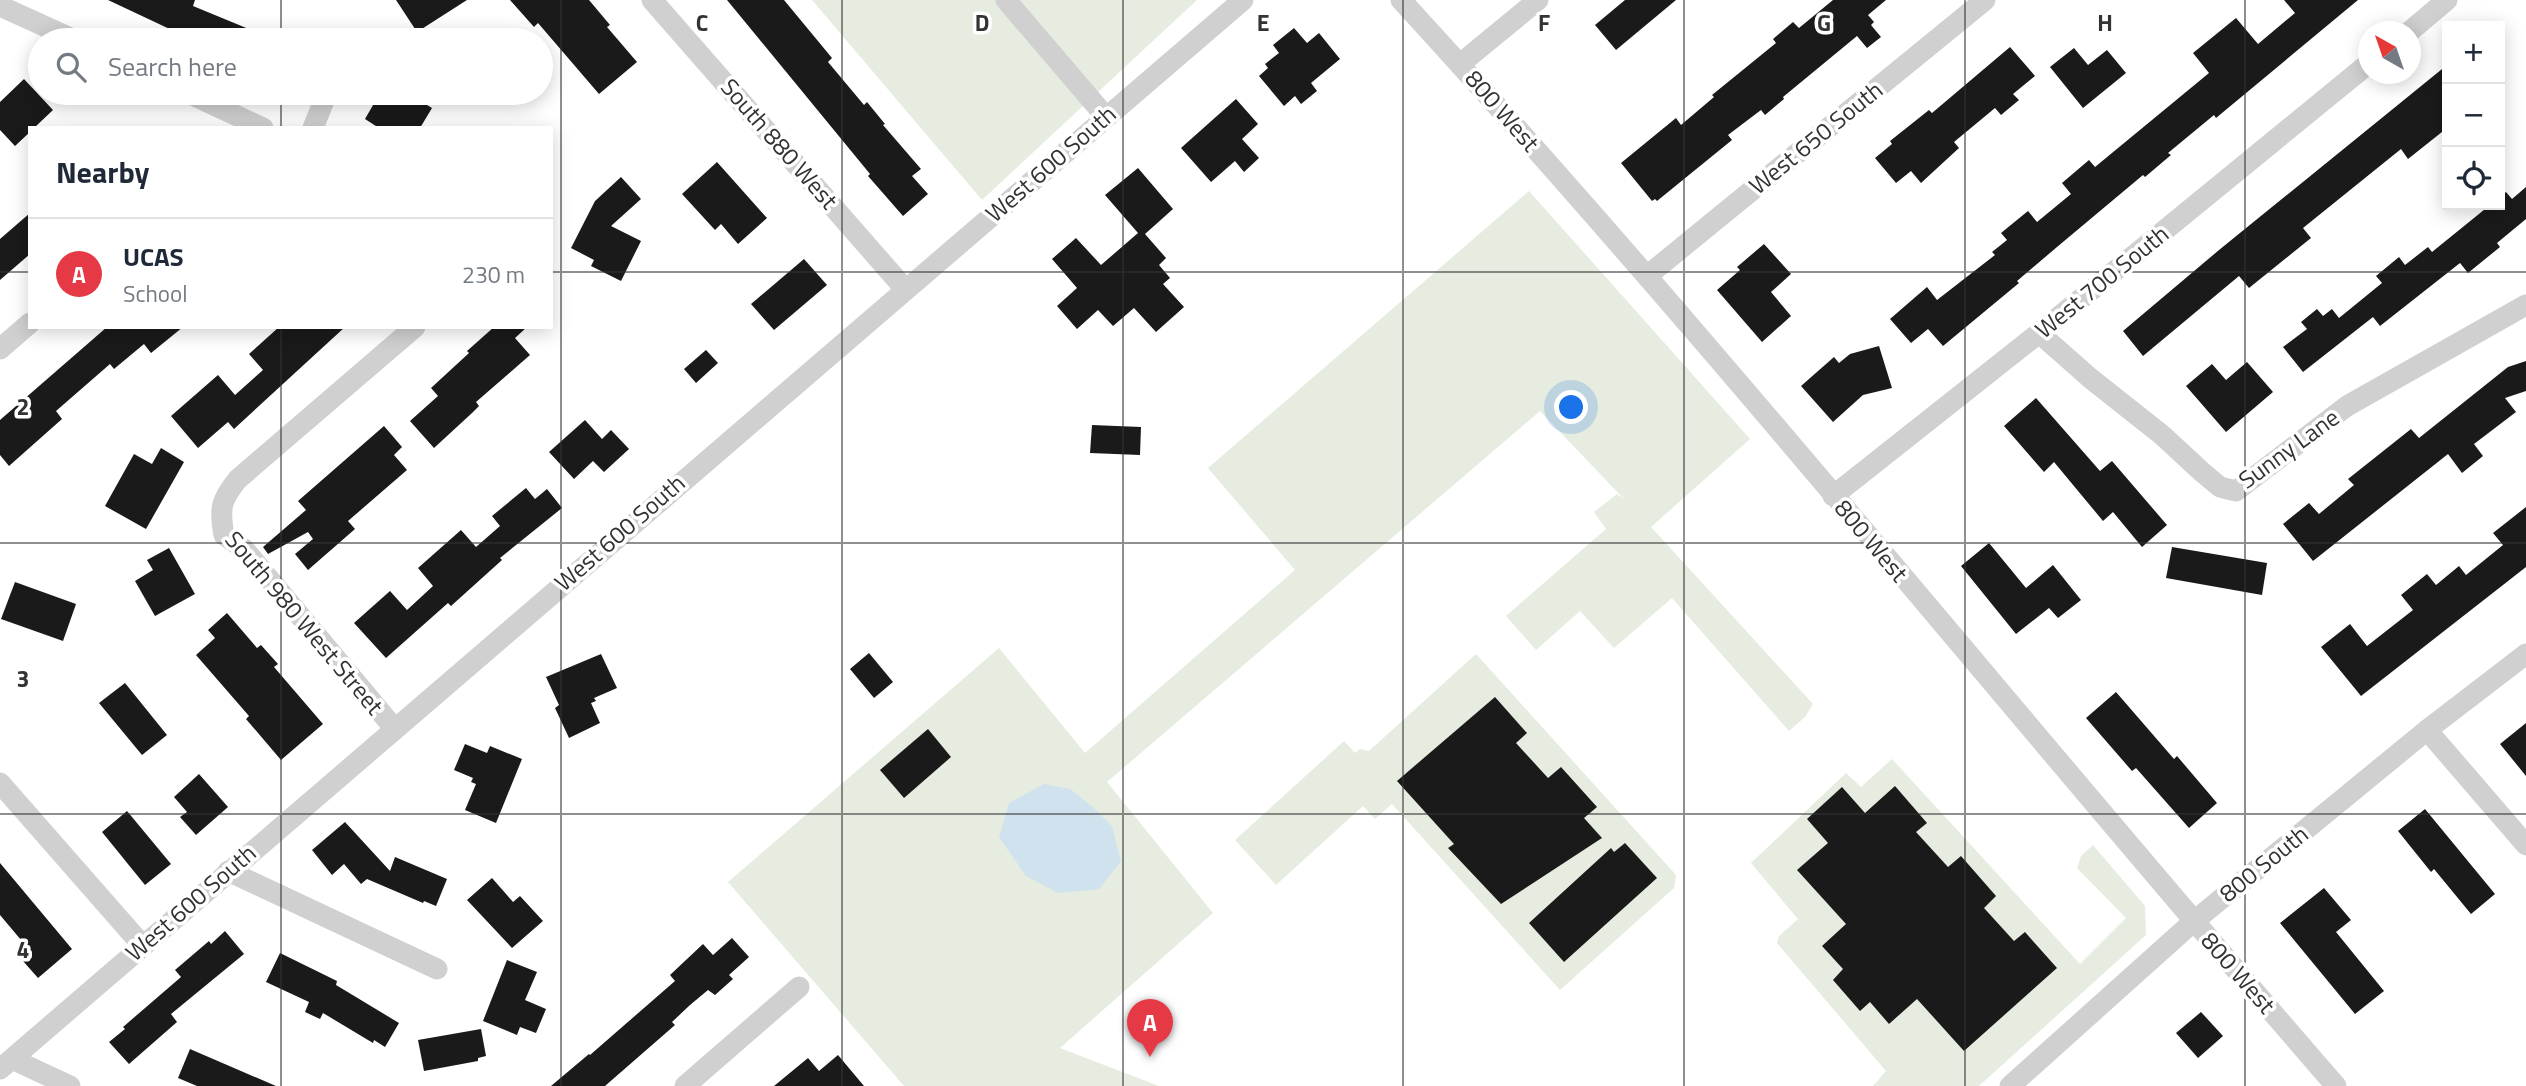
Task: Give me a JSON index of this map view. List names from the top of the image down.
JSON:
{
  "streets": {
    "street": [
      "800 West",
      "West 650 South",
      "South 880 West",
      "West 600 South",
      "West 700 South",
      "Sunny Lane",
      "South 980 West Street",
      "800 South"
    ]
  },
  "crossings": [
    ["800 West", "West 650 South"],
    ["800 West", "West 700 South"],
    ["800 West", "800 South"],
    ["South 880 West", "West 600 South"],
    ["West 600 South", "South 980 West Street"],
    ["West 700 South", "Sunny Lane"]
  ],
  "north": "top left",
  "page": {
    "map_buttons": ["+", "−"],
    "search": "Search here",
    "heading": "Nearby",
    "list": [
      {
        "mark": "A",
        "name": "UCAS",
        "note": "School",
        "value": "230 m"
      }
    ],
    "pins": "A"
  },
  "grid": {
    "columns": [
      "C",
      "D",
      "E",
      "F",
      "G",
      "H"
    ],
    "rows": ["2", "3", "4"]
  }
}
